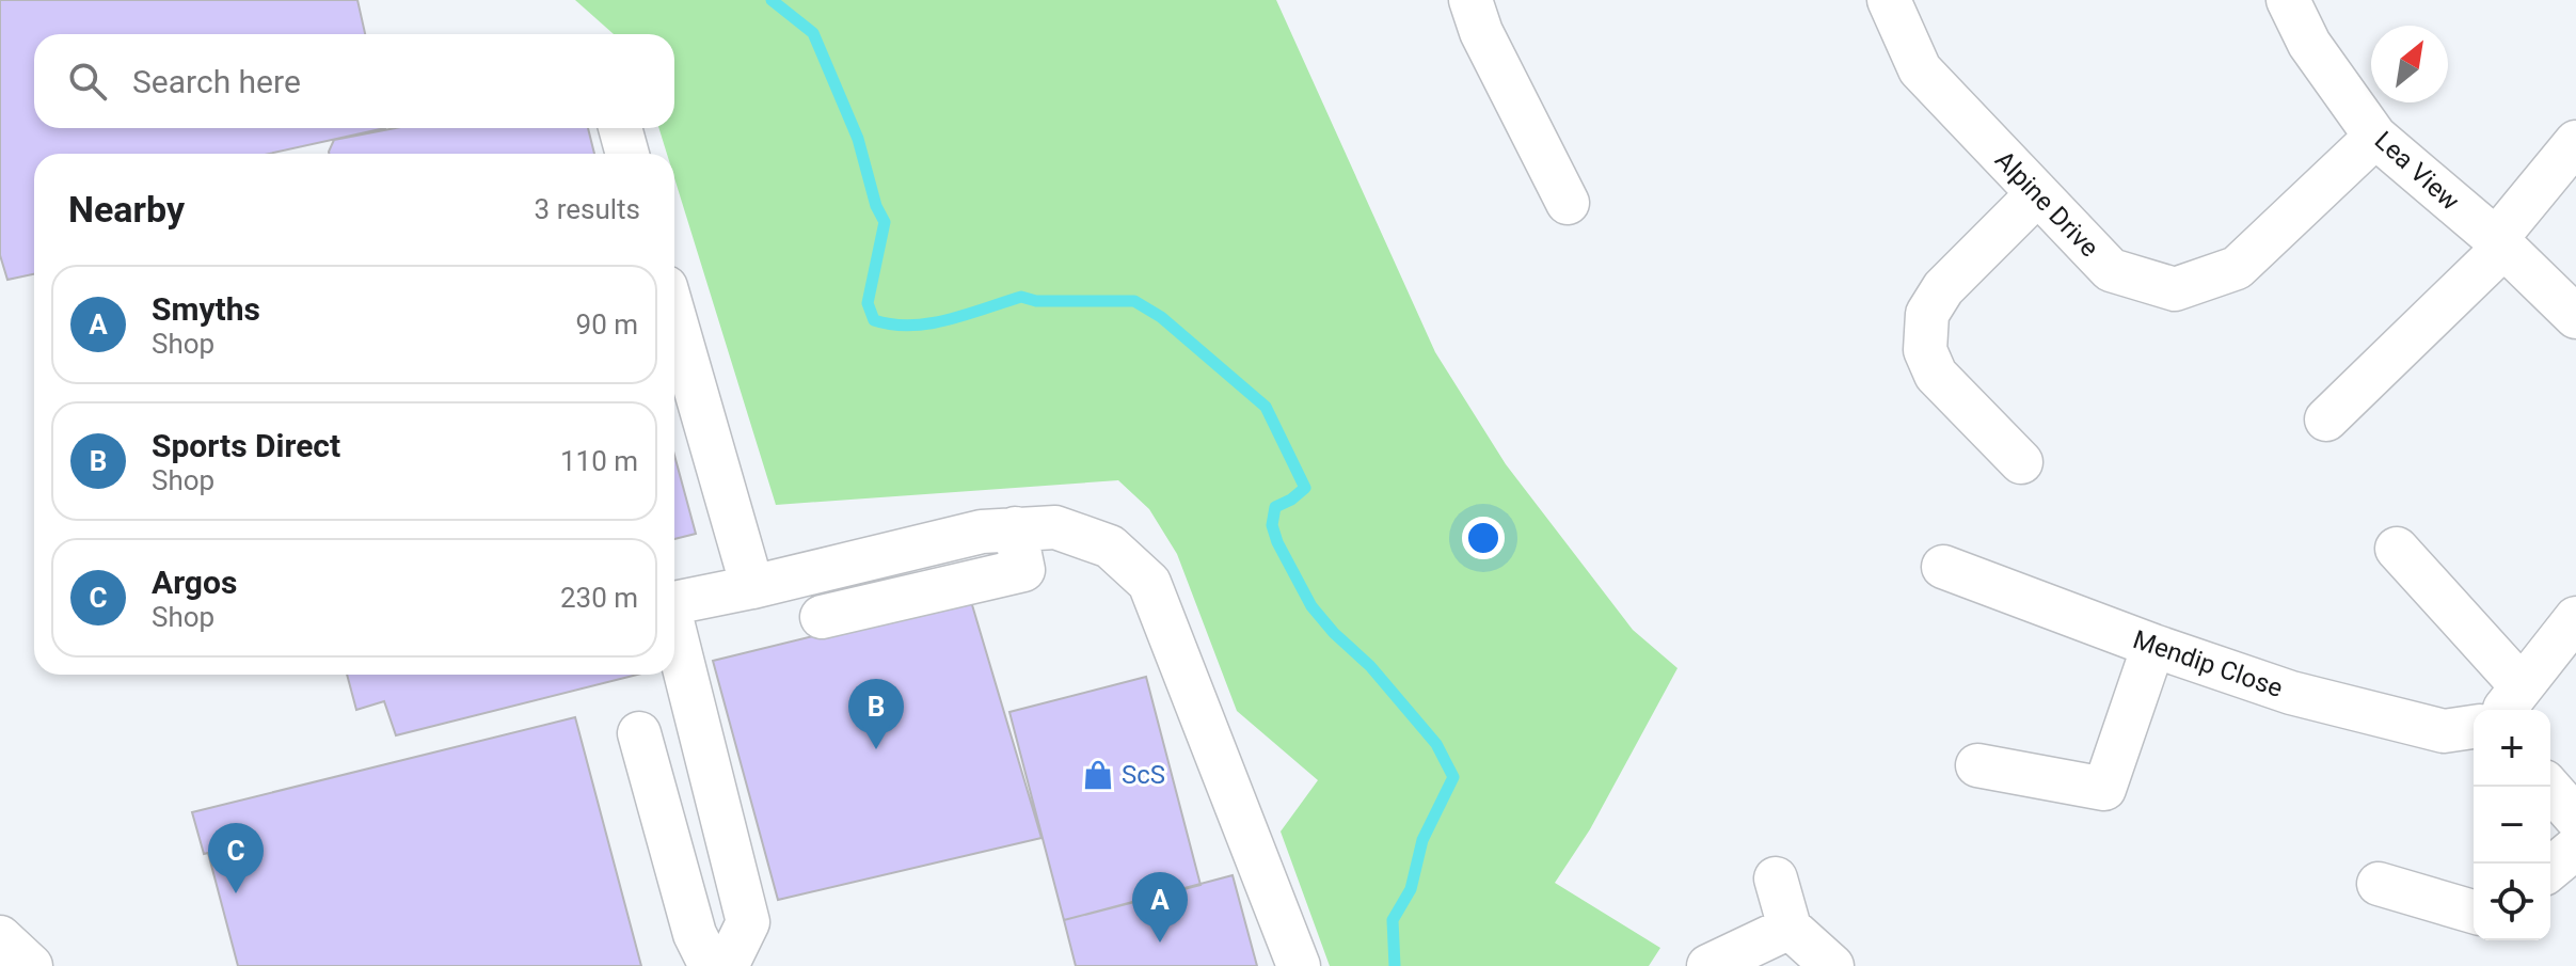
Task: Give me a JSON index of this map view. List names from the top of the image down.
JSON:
{
  "streets": {
    "street": ["Lea View", "Alpine Drive", "Mendip Close"]
  },
  "crossings": [
    ["Lea View", "Alpine Drive"]
  ],
  "places": {
    "shop": ["ScS"]
  },
  "north": "top right",
  "page": {
    "search": "Search here",
    "heading": ["Nearby", "3 results"],
    "list": [
      {
        "mark": "A",
        "name": "Smyths",
        "note": "Shop",
        "value": "90 m"
      },
      {
        "mark": "B",
        "name": "Sports Direct",
        "note": "Shop",
        "value": "110 m"
      },
      {
        "mark": "C",
        "name": "Argos",
        "note": "Shop",
        "value": "230 m"
      }
    ],
    "pins": ["B", "C", "A"],
    "map_buttons": ["+", "−"]
  }
}
